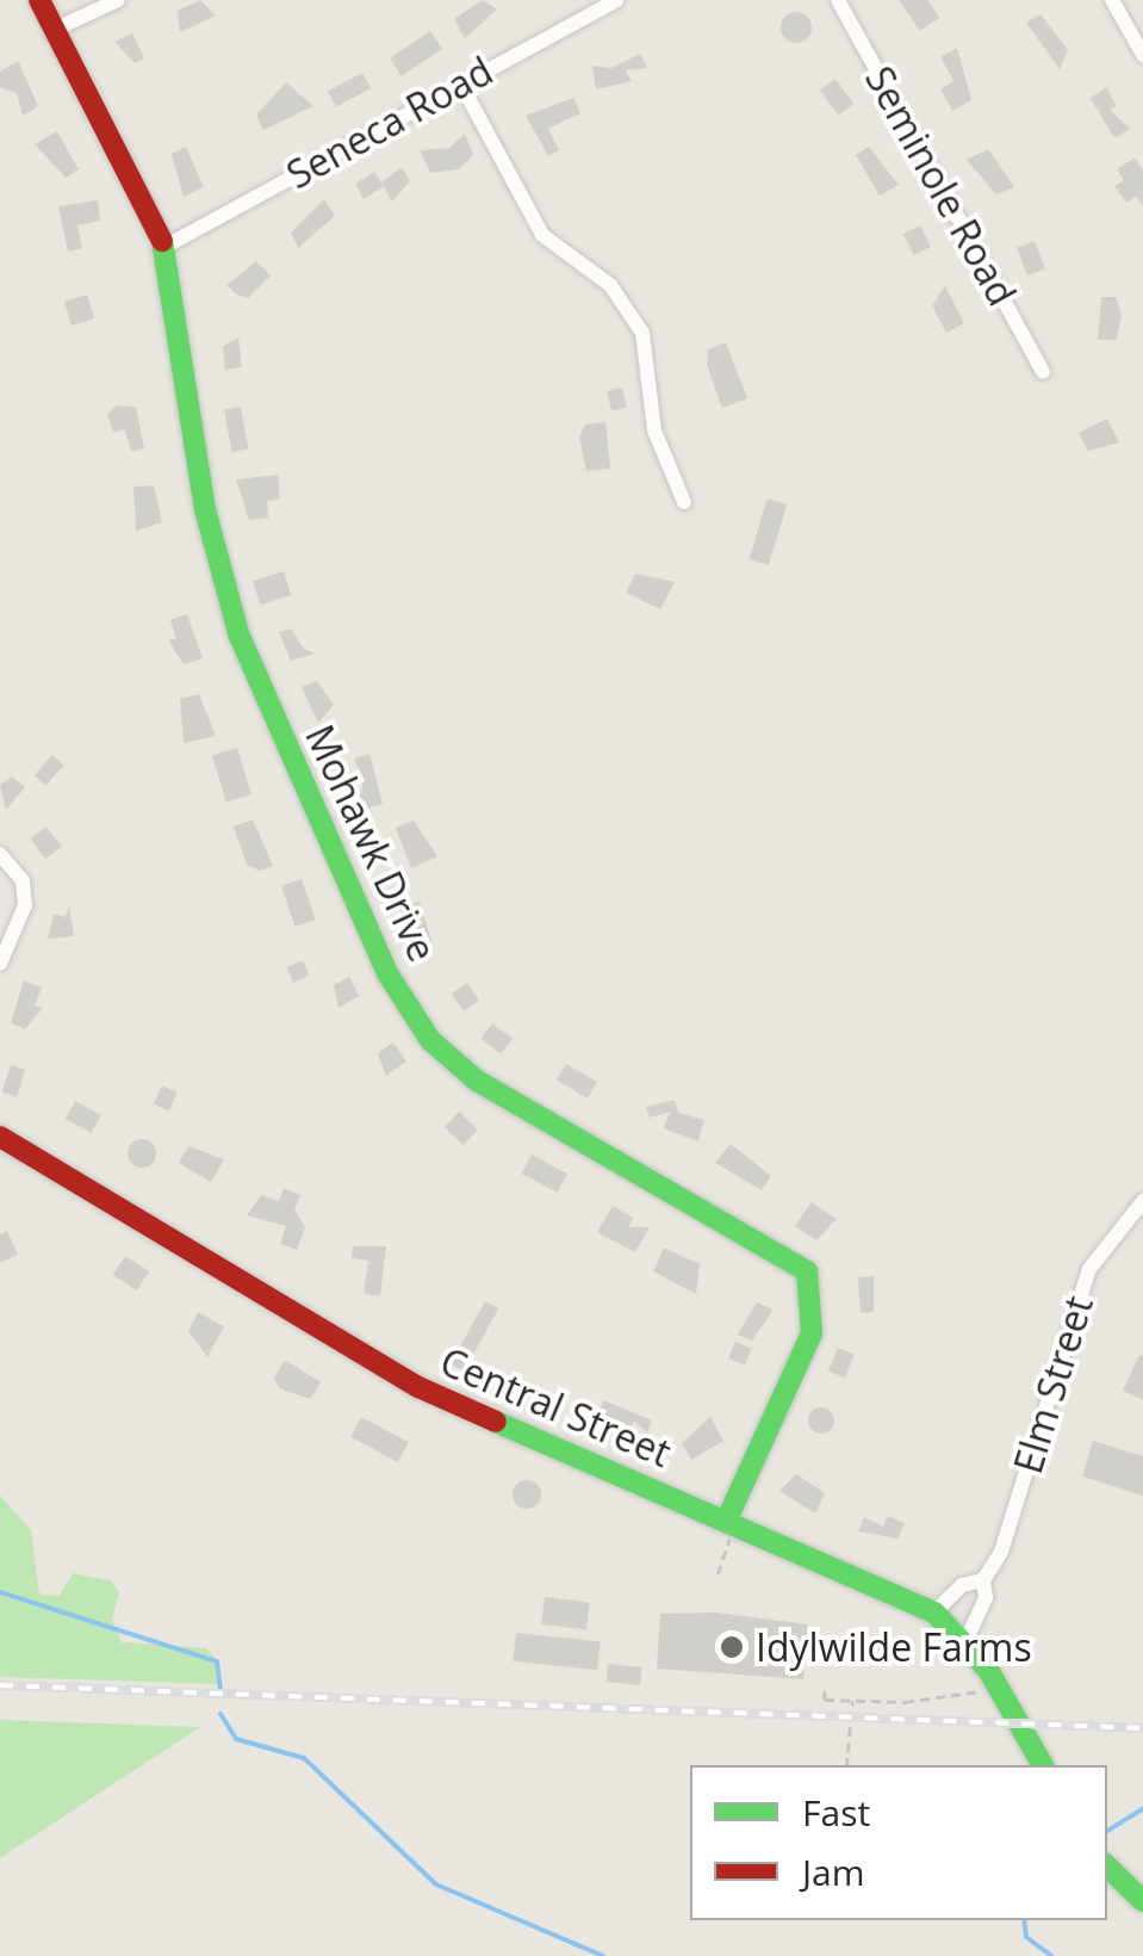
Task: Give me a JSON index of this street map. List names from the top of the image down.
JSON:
{
  "streets": {
    "street": [
      "Seneca Road",
      "Seminole Road",
      "Mohawk Drive",
      "Elm Street",
      "Central Street"
    ]
  },
  "crossings": [
    ["Seneca Road", "Mohawk Drive"],
    ["Mohawk Drive", "Central Street"],
    ["Elm Street", "Central Street"]
  ],
  "places": ["Idylwilde Farms"],
  "legend": ["Fast", "Jam"]
}
